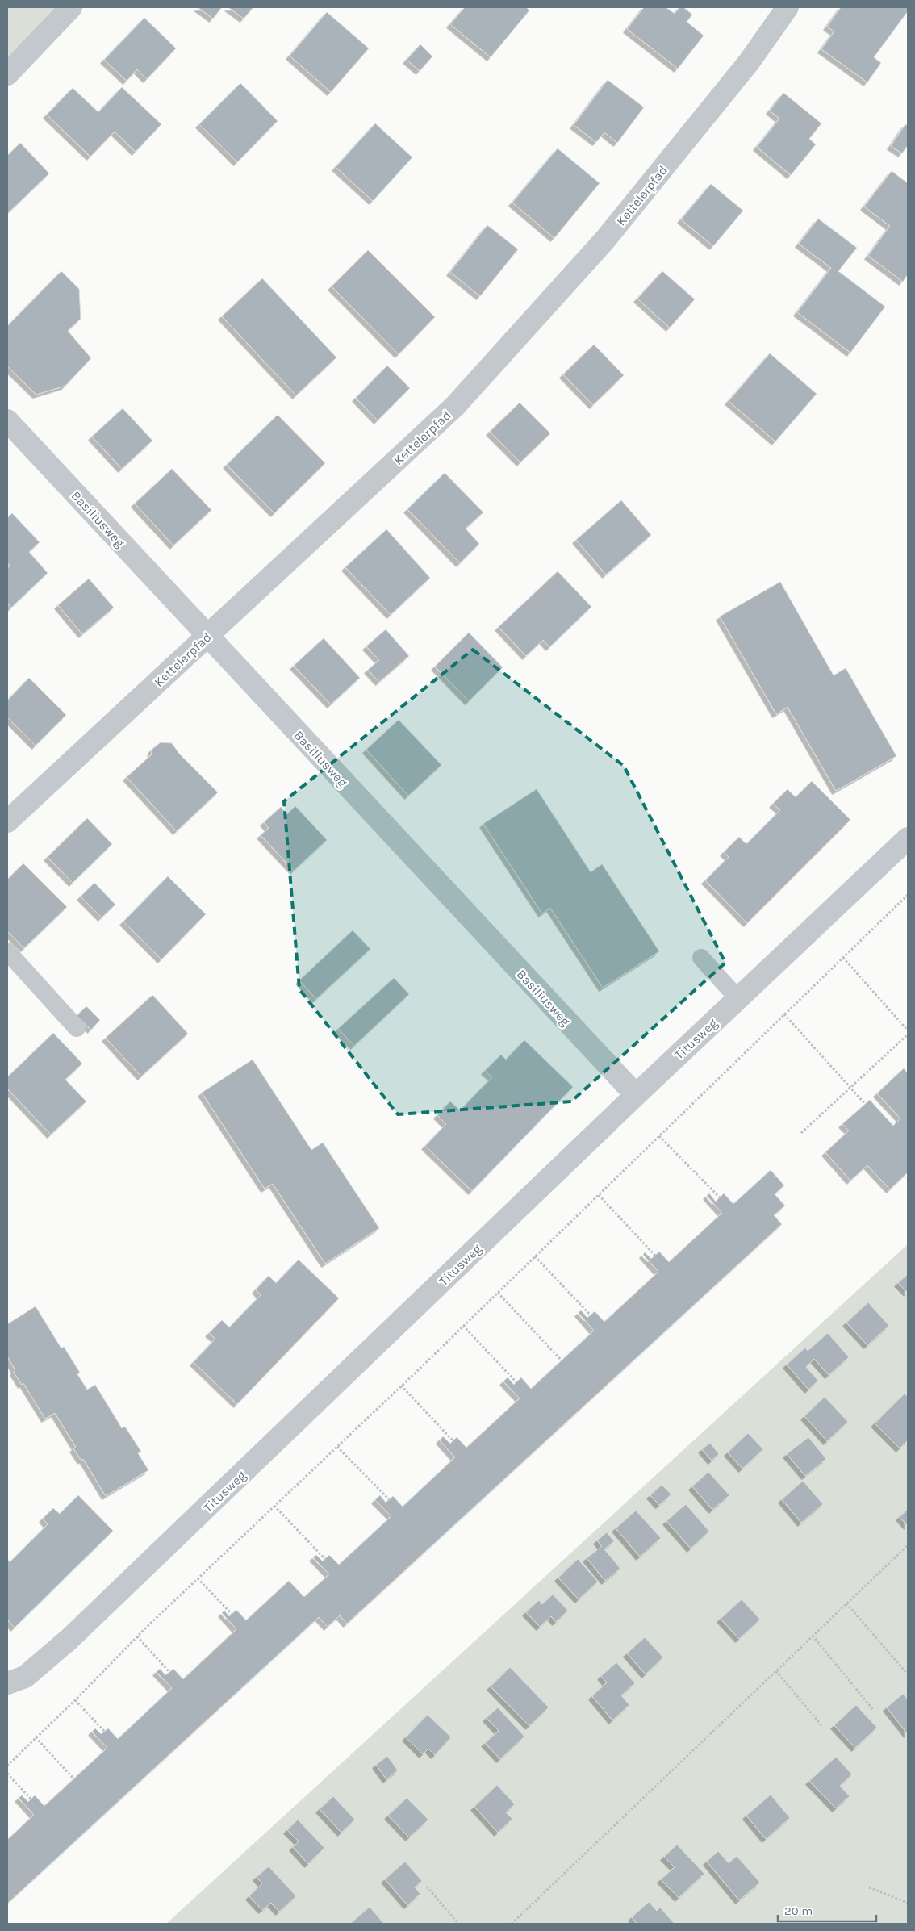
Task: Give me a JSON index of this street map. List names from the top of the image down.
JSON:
{
  "streets": {
    "street": ["Kettelerpfad", "Basiliusweg", "Titusweg"]
  },
  "crossings": [
    ["Kettelerpfad", "Basiliusweg"],
    ["Basiliusweg", "Titusweg"]
  ],
  "scale_bar": "20 m"
}
